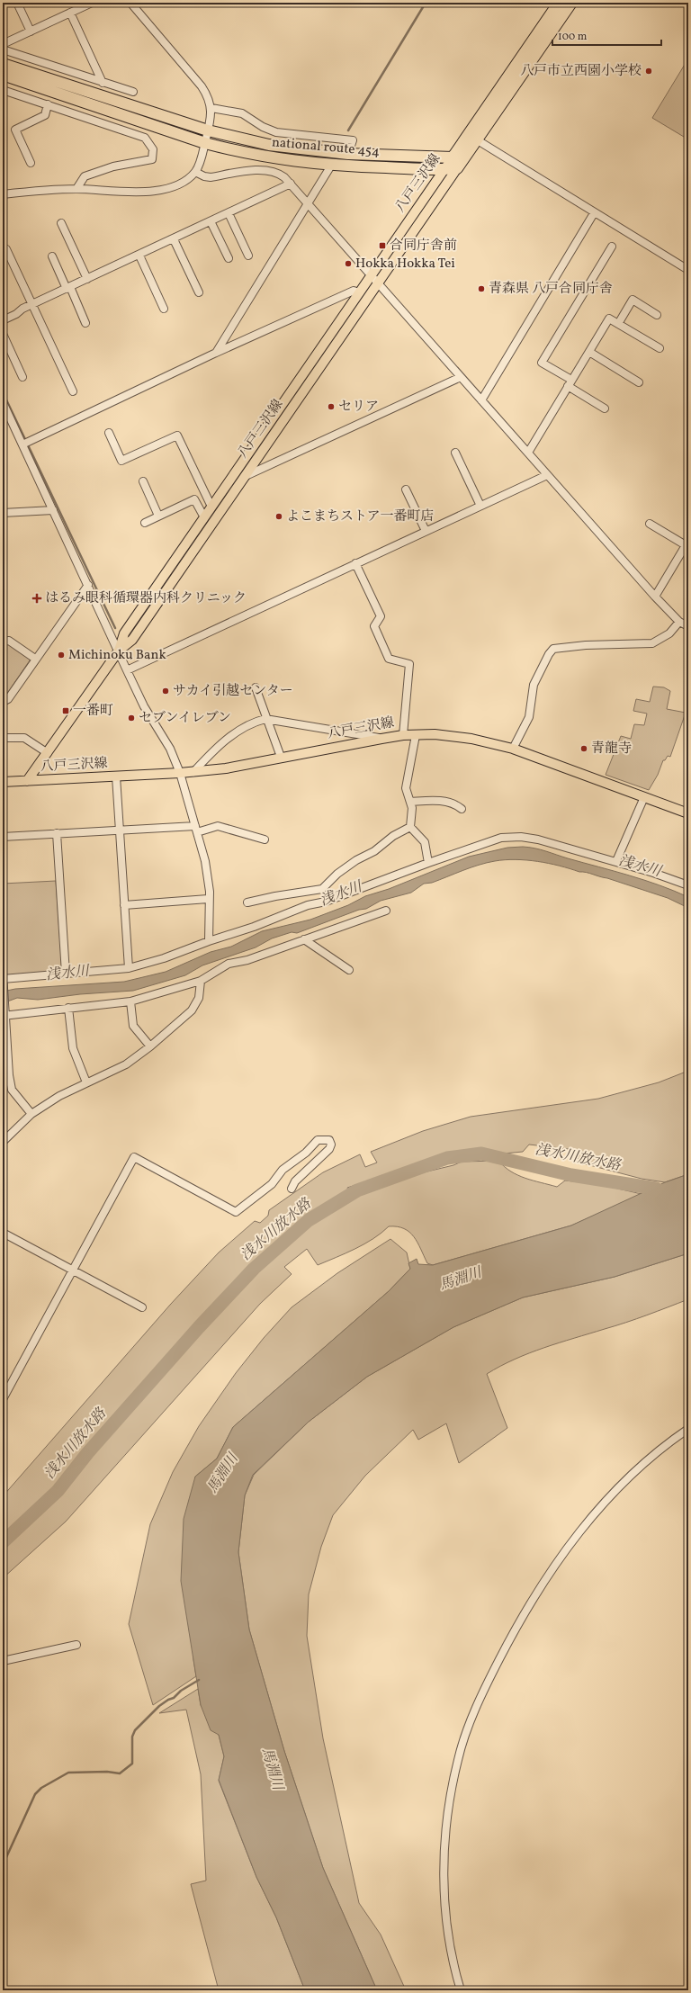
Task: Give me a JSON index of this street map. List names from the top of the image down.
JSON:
{
  "streets": {
    "highway": ["national route 454"],
    "main road": ["八戸三沢線"]
  },
  "crossings": [
    ["national route 454", "八戸三沢線"]
  ],
  "water": ["浅水川", "浅水川放水路", "馬淵川"],
  "places": {
    "other": [
      "八戸市立西園小学校",
      "Hokka Hokka Tei",
      "青森県 八戸合同庁舎",
      "セリア",
      "よこまちストア一番町店",
      "Michinoku Bank",
      "サカイ引越センター",
      "セブンイレブン",
      "青龍寺"
    ],
    "transit": ["合同庁舎前", "一番町"],
    "health": ["はるみ眼科循環器内科クリニック"]
  },
  "scale_bar": "100 m"
}
